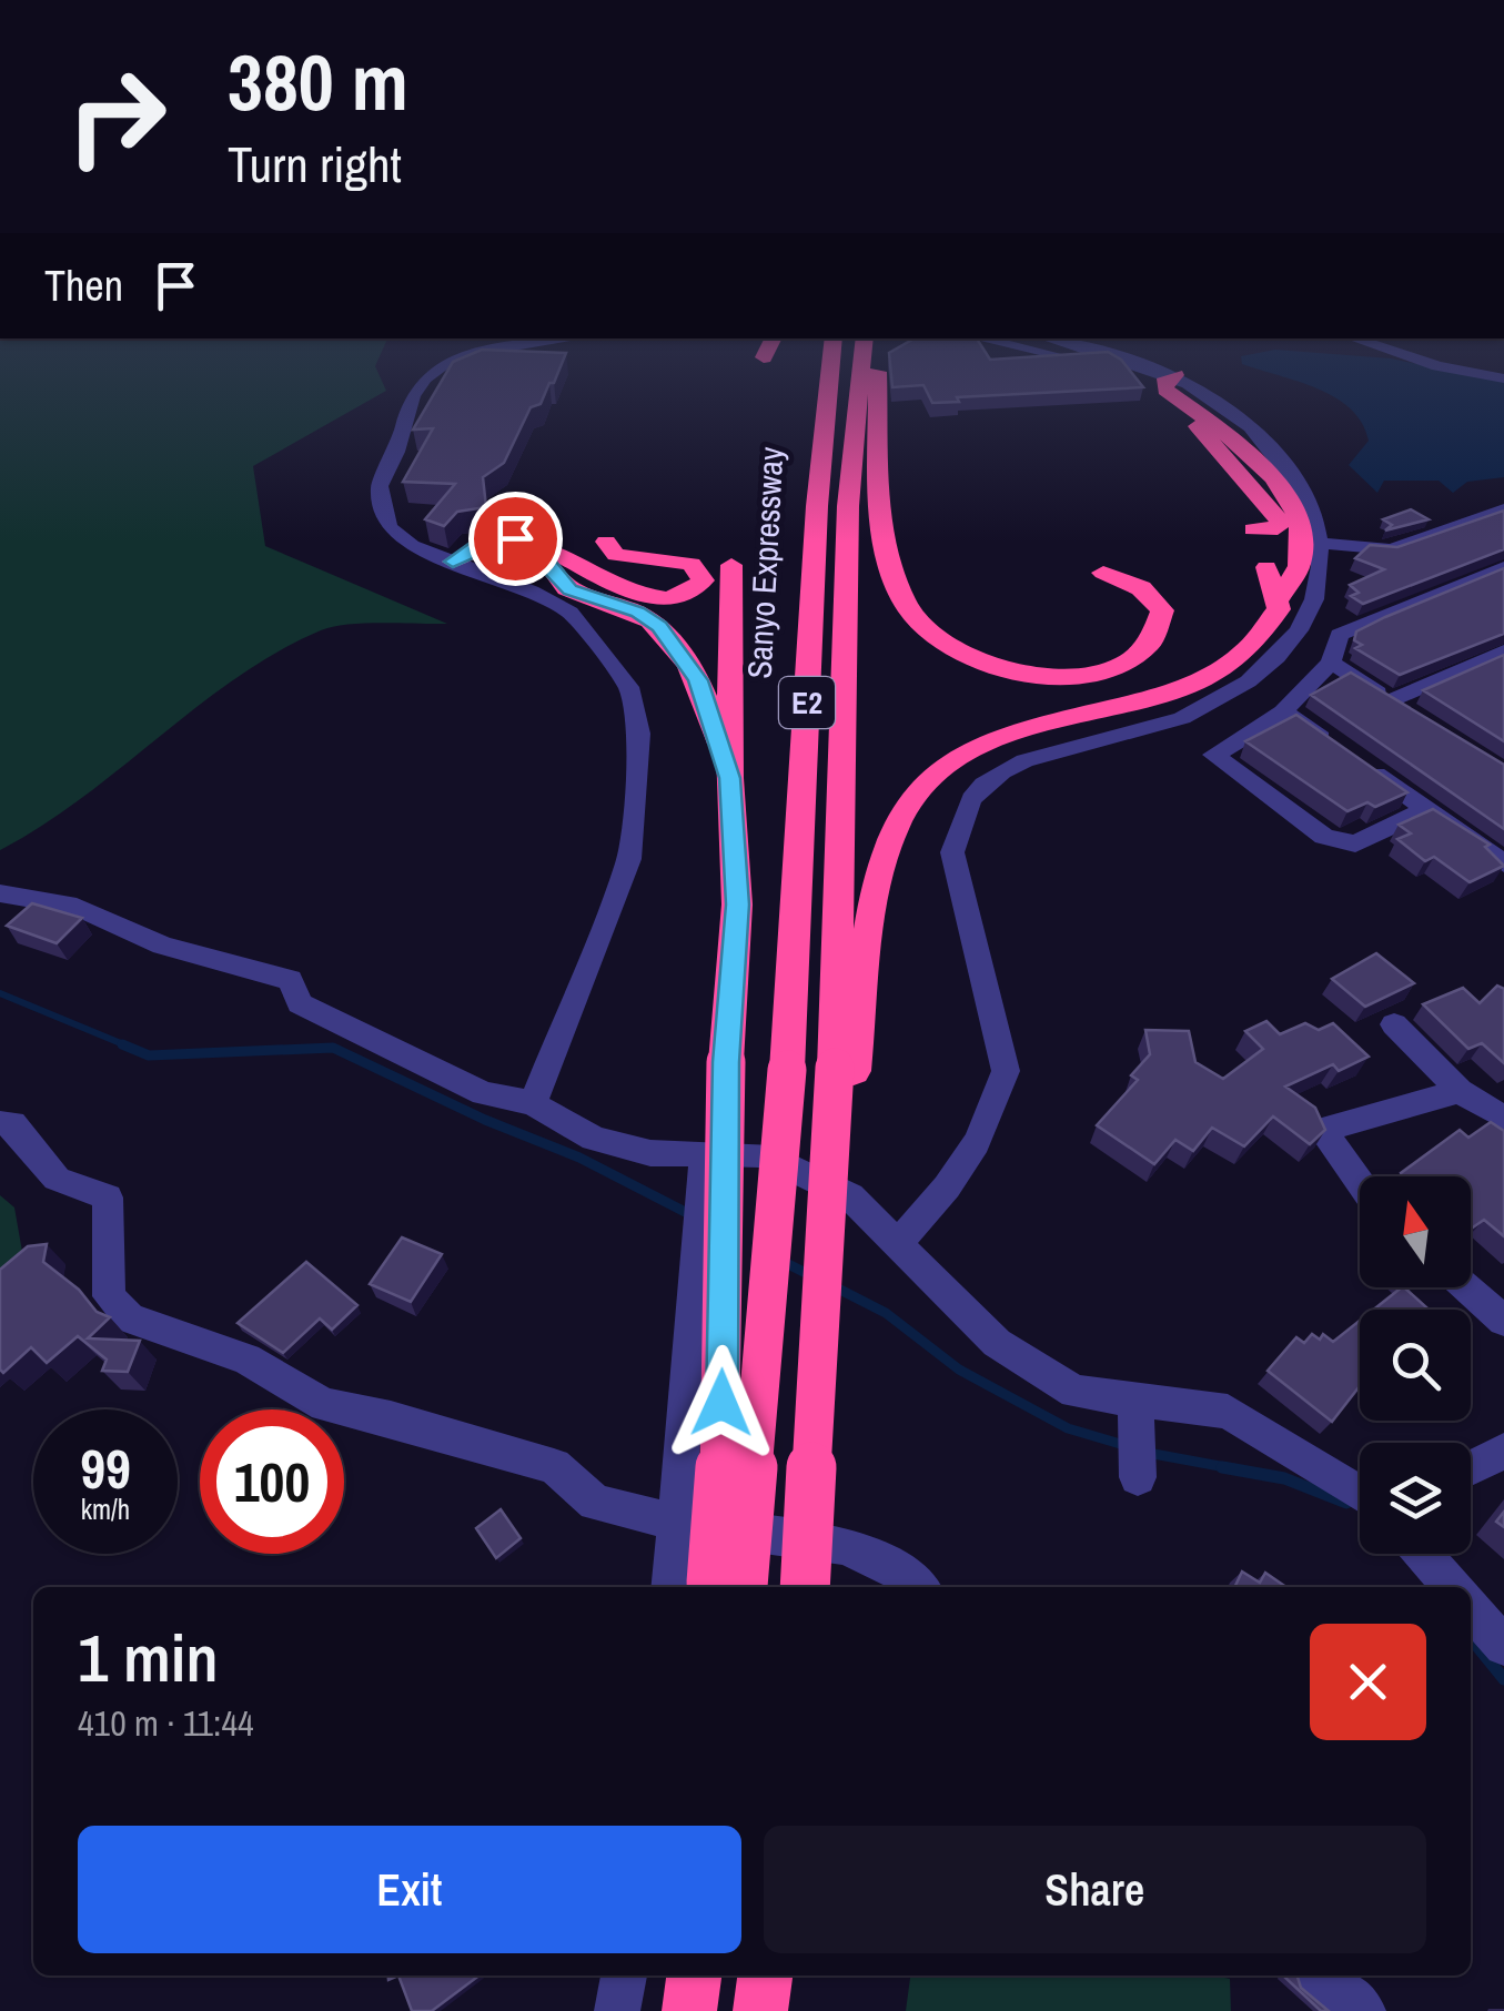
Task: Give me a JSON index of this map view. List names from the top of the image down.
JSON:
{
  "streets": {
    "highway": ["Sanyo Expressway", "E2"]
  },
  "north": "top",
  "page": {
    "turn": ["380 m", "Turn right"],
    "then": "Then",
    "speed": "99 km/h",
    "limit": "100",
    "heading": ["1 min", "410 m · 11:44"],
    "buttons": ["Exit", "Share"]
  }
}
